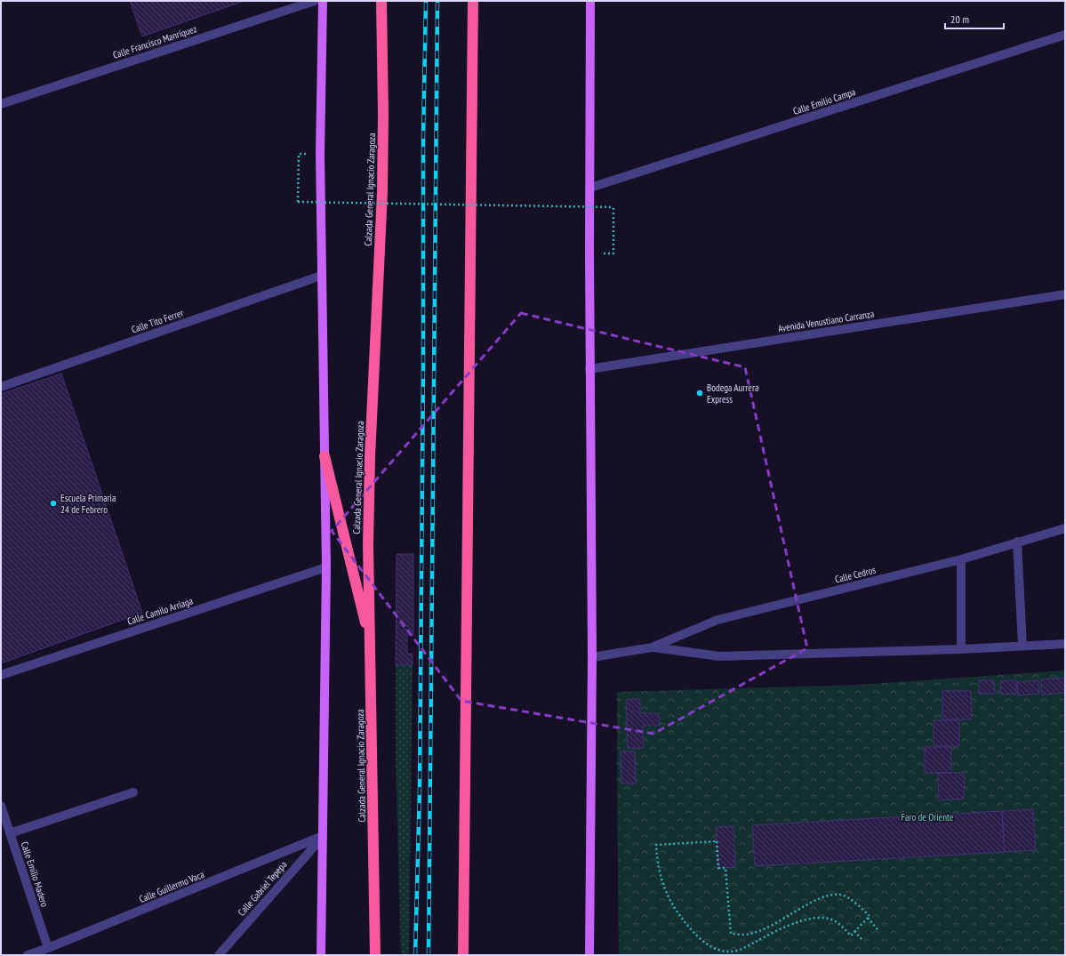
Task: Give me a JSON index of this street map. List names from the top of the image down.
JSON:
{
  "streets": {
    "highway": ["Calzada General Ignacio Zaragoza"],
    "street": [
      "Calle Francisco Manríquez",
      "Calle Emilio Campa",
      "Calle Tito Ferrer",
      "Avenida Venustiano Carranza",
      "Calle Cedros",
      "Calle Camilo Arriaga",
      "Calle Emilio Madero",
      "Calle Guillermo Vaca",
      "Calle Gabriel Tepepa"
    ]
  },
  "crossings": [
    ["Calle Emilio Madero", "Calle Guillermo Vaca"],
    ["Calle Guillermo Vaca", "Calle Gabriel Tepepa"]
  ],
  "parks": ["Faro de Oriente"],
  "places": ["Bodega Aurrera Express", "Escuela Primaria 24 de Febrero"],
  "scale_bar": "20 m"
}
